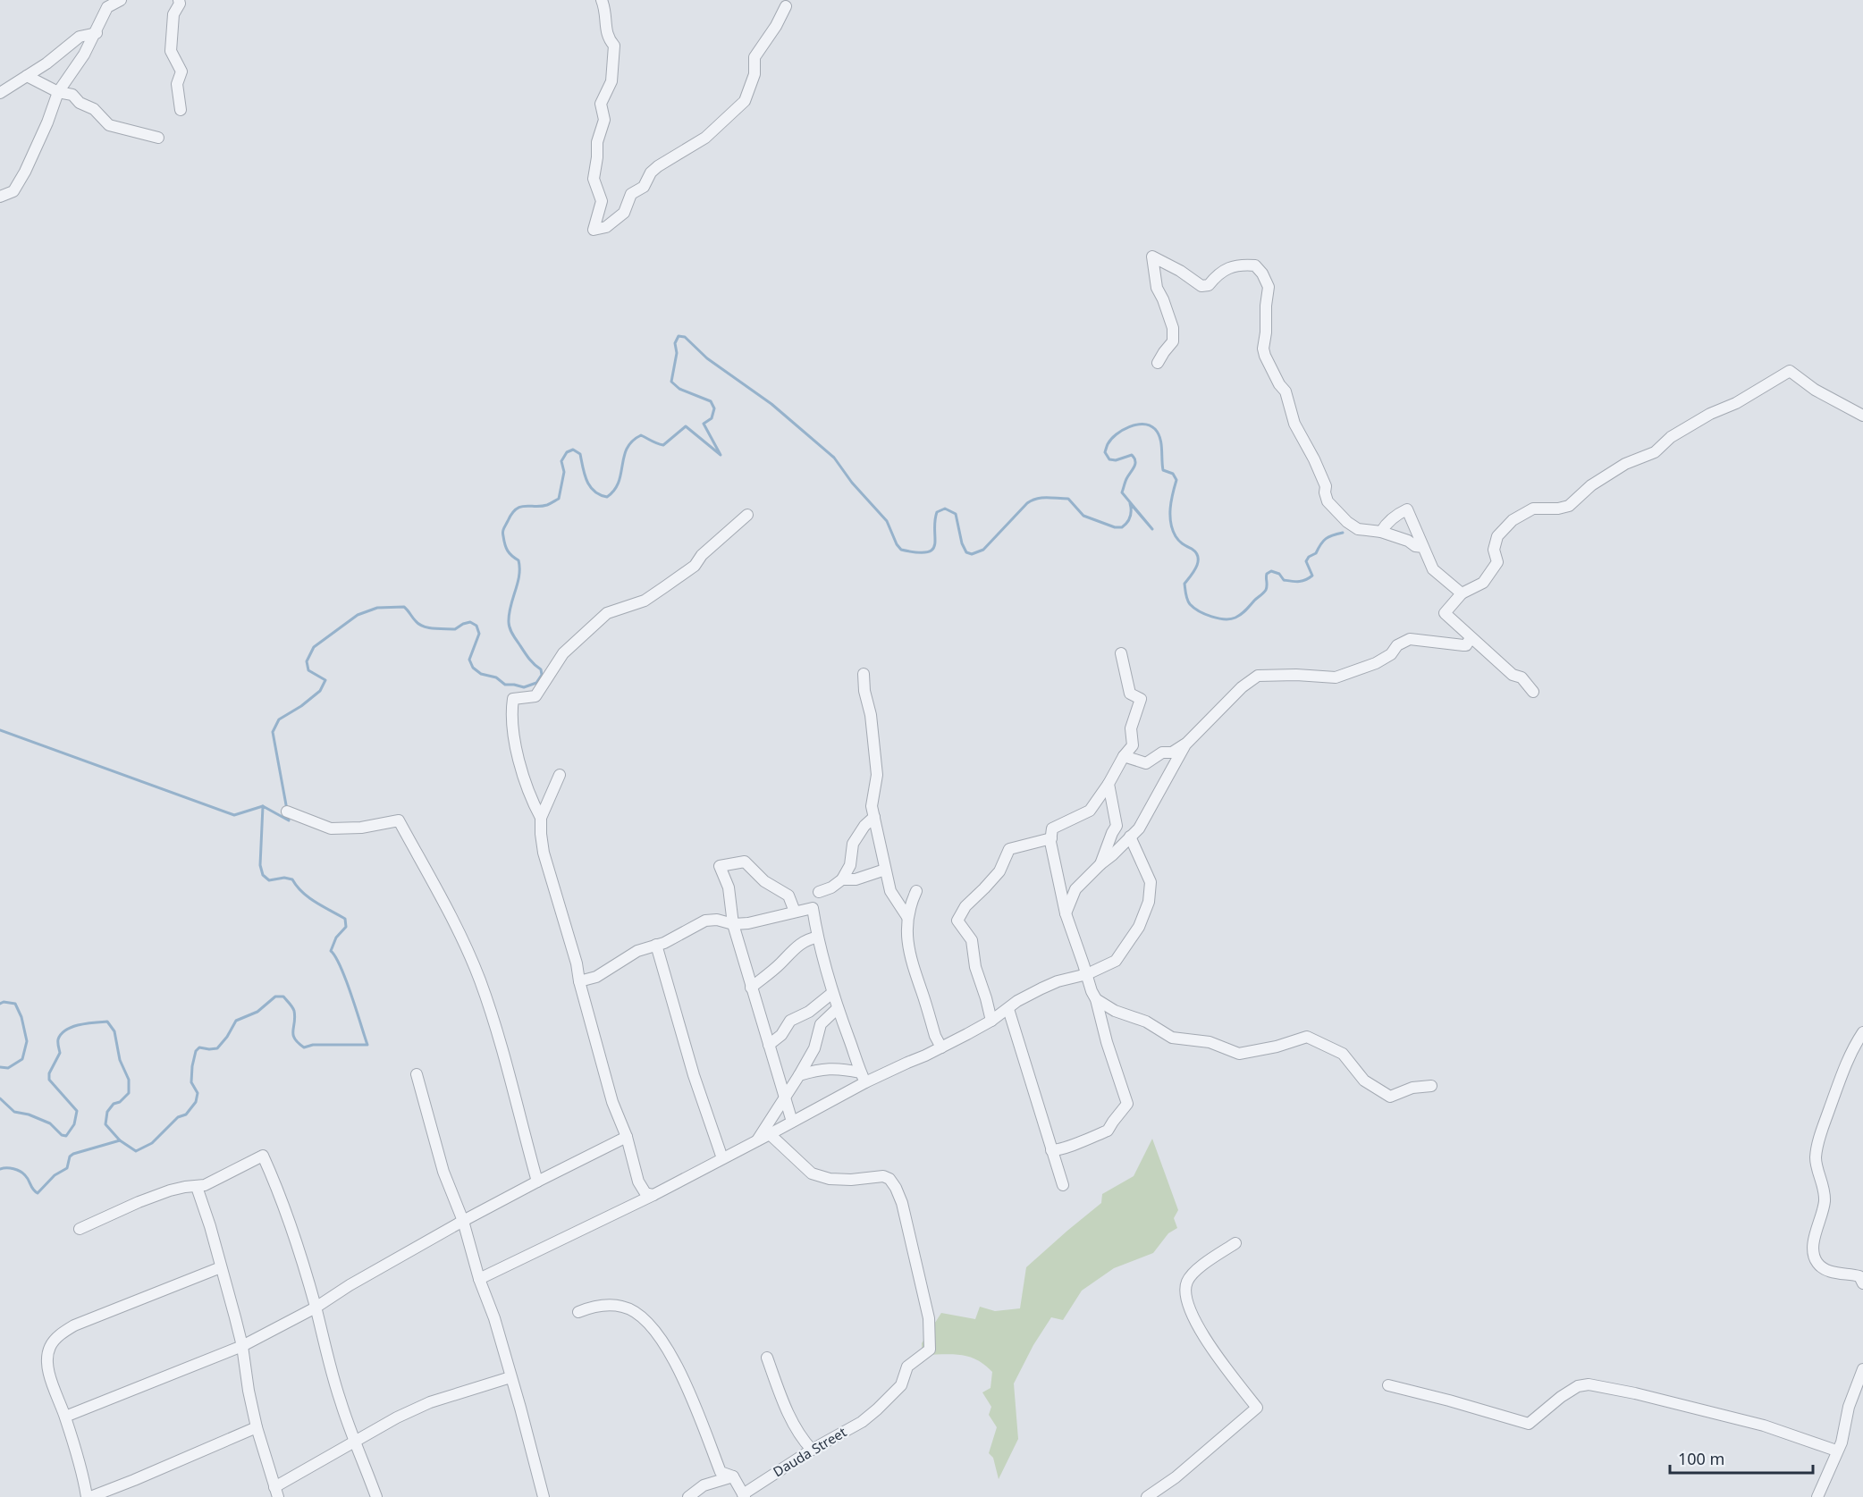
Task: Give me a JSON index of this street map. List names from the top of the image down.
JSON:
{
  "streets": {
    "street": ["Dauda Street"]
  },
  "scale_bar": "100 m"
}
